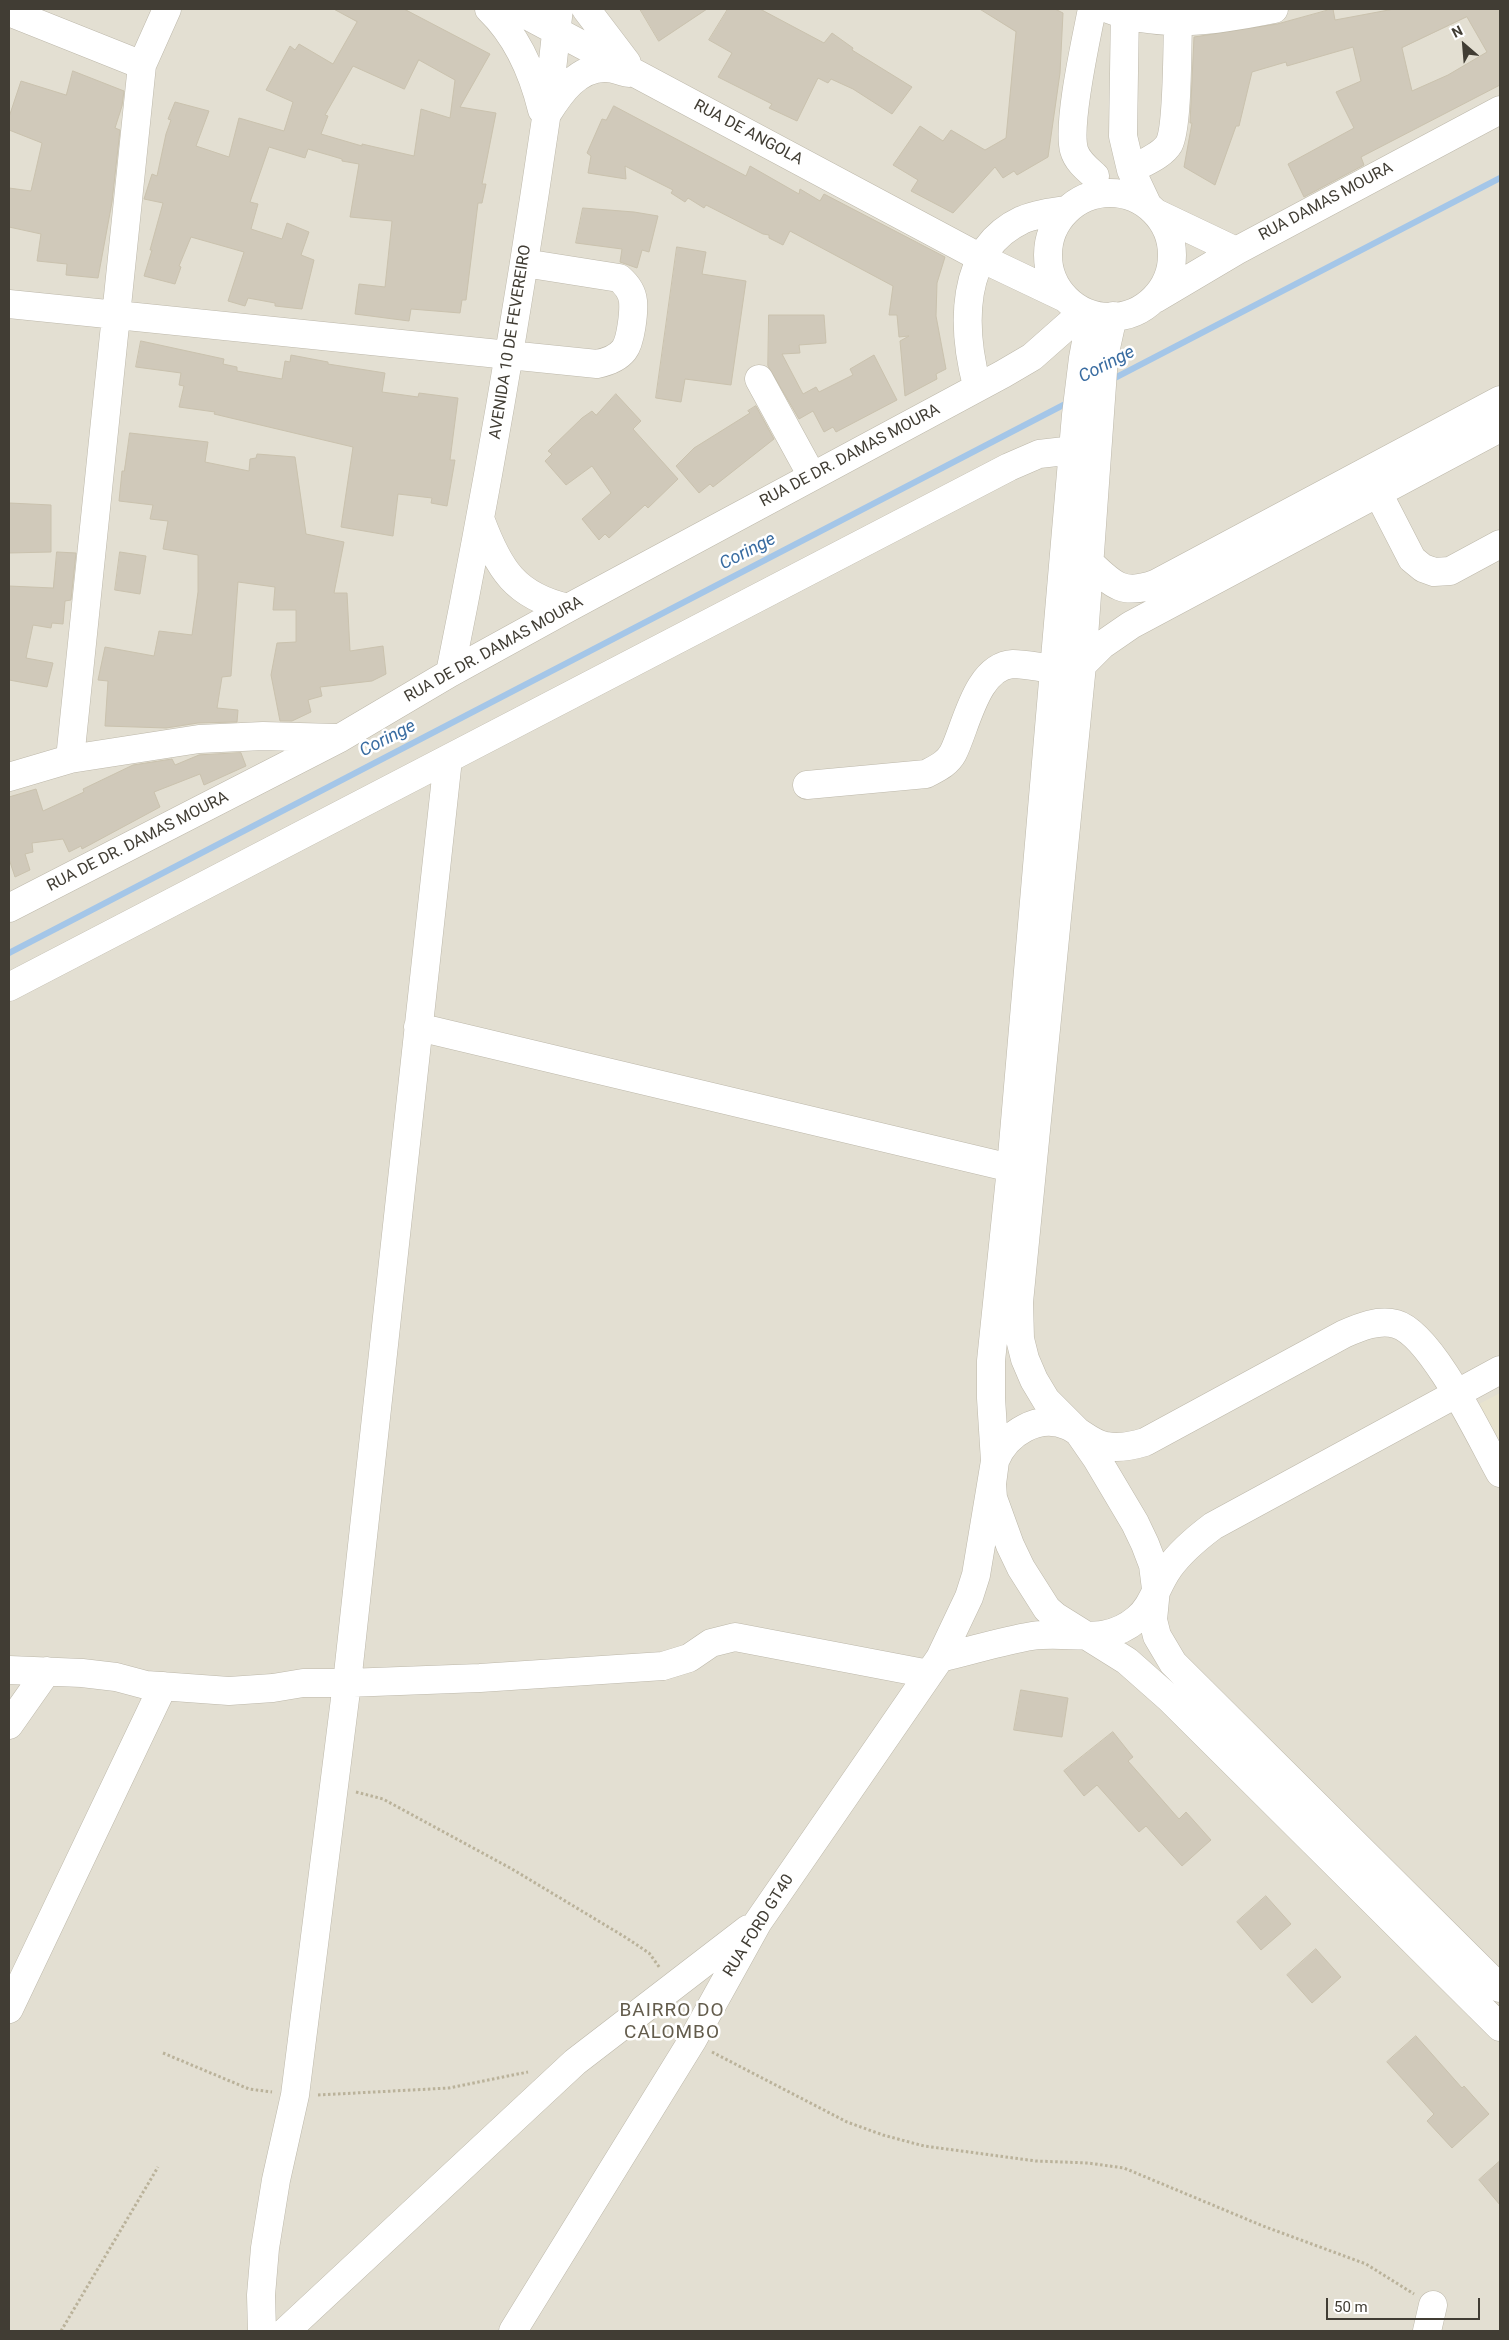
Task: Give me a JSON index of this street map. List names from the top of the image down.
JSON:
{
  "streets": {
    "street": [
      "RUA DE ANGOLA",
      "RUA DAMAS MOURA",
      "AVENIDA 10 DE FEVEREIRO",
      "RUA DE DR. DAMAS MOURA",
      "RUA FORD GT40"
    ]
  },
  "crossings": [
    ["RUA DE ANGOLA", "RUA DAMAS MOURA"],
    ["RUA DE ANGOLA", "AVENIDA 10 DE FEVEREIRO"],
    ["RUA DE ANGOLA", "RUA DE DR. DAMAS MOURA"],
    ["RUA DAMAS MOURA", "RUA DE DR. DAMAS MOURA"],
    ["AVENIDA 10 DE FEVEREIRO", "RUA DE DR. DAMAS MOURA"]
  ],
  "districts": ["BAIRRO DO CALOMBO"],
  "water": ["Coringe"],
  "scale_bar": "50 m",
  "north": "top left"
}
